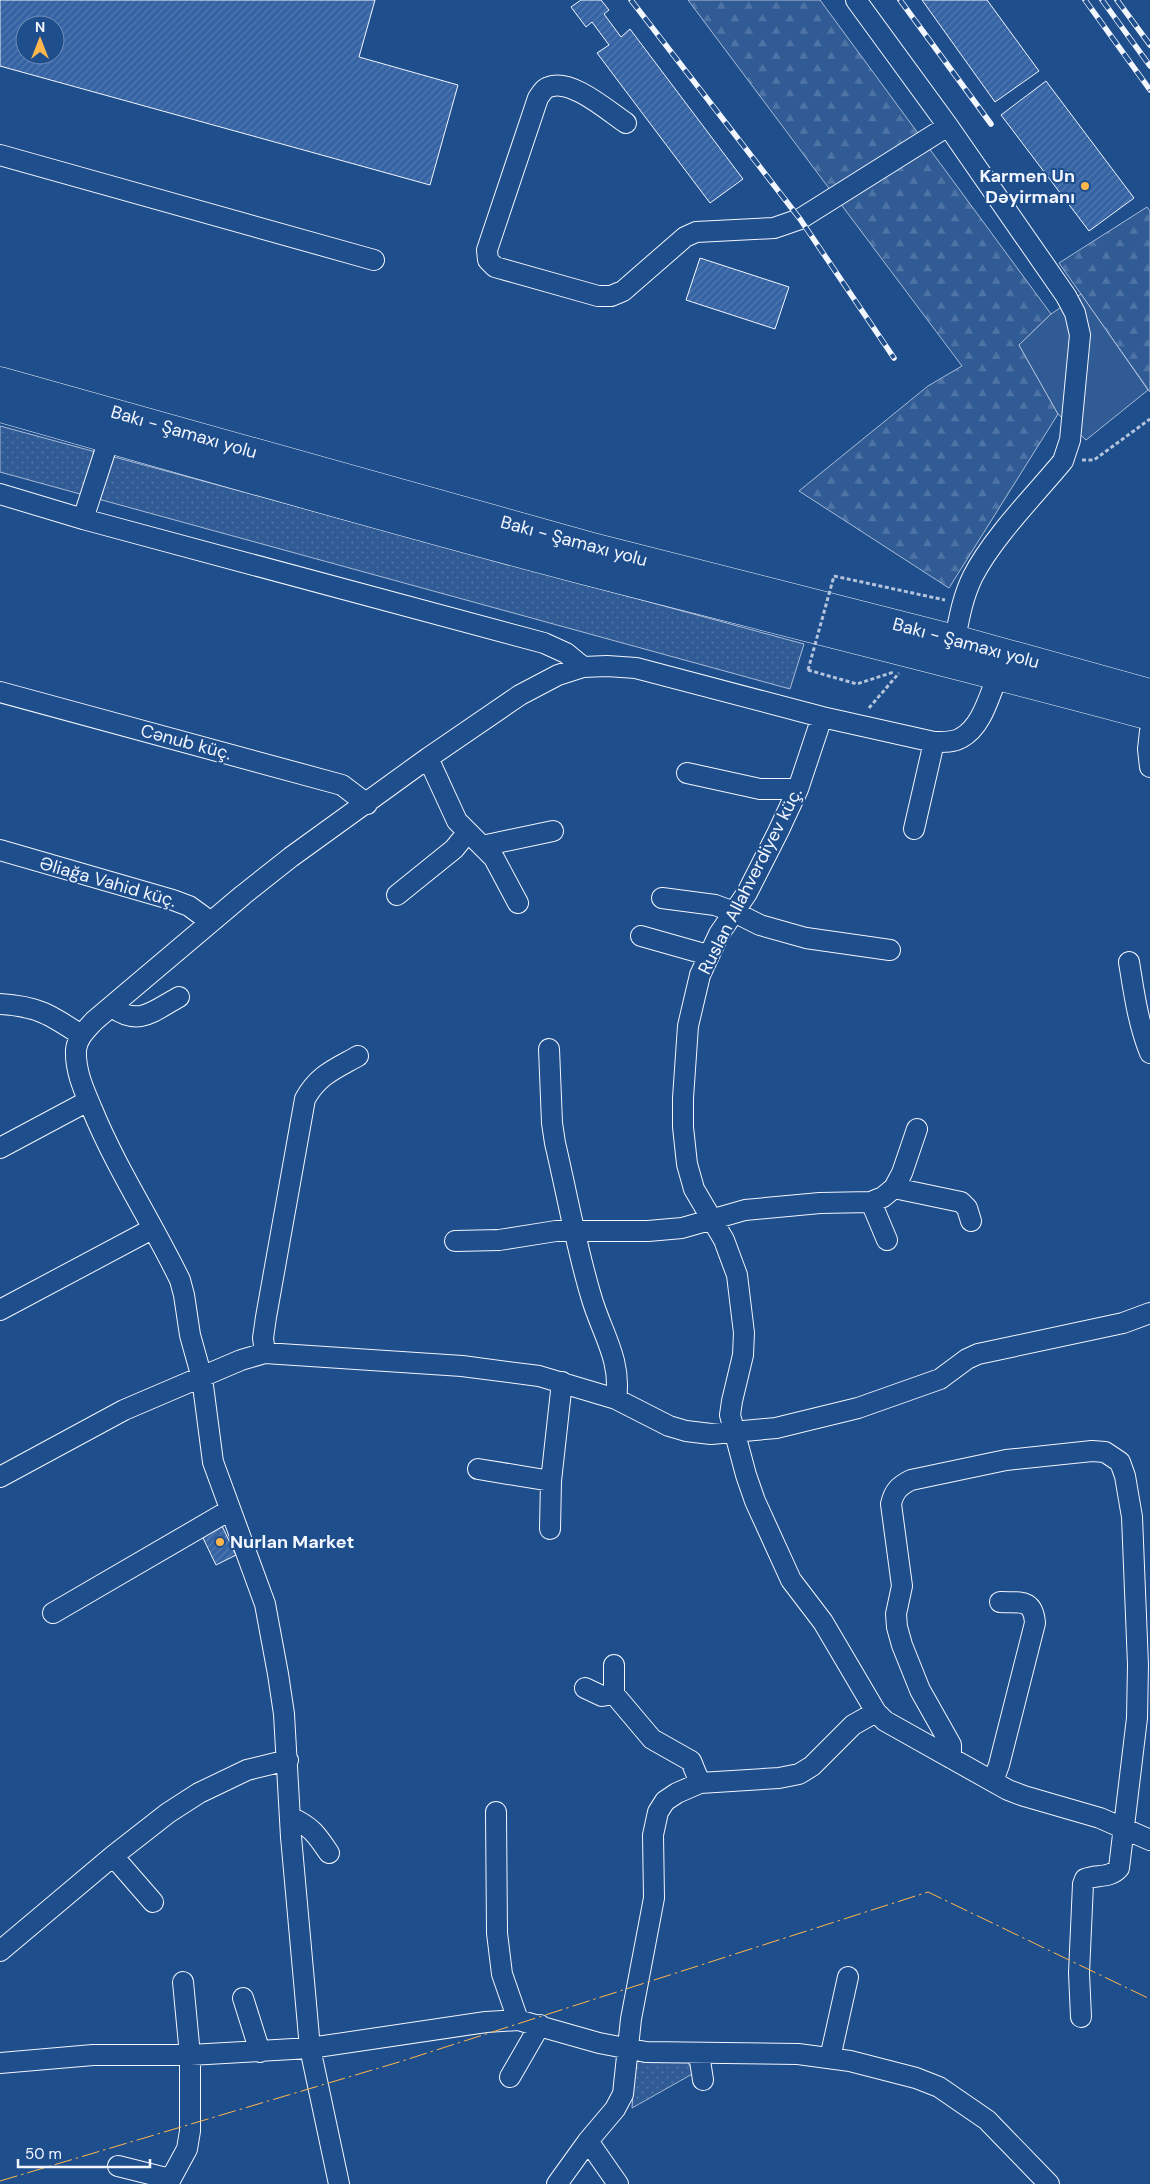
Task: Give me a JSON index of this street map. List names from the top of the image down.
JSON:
{
  "streets": {
    "highway": ["Bakı - Şamaxı yolu"],
    "street": ["Cənub küç.", "Ruslan Allahverdiyev küç.", "Əliağa Vahid küç."]
  },
  "places": ["Karmen Un Dəyirmanı", "Nurlan Market"],
  "scale_bar": "50 m",
  "north": "top"
}
